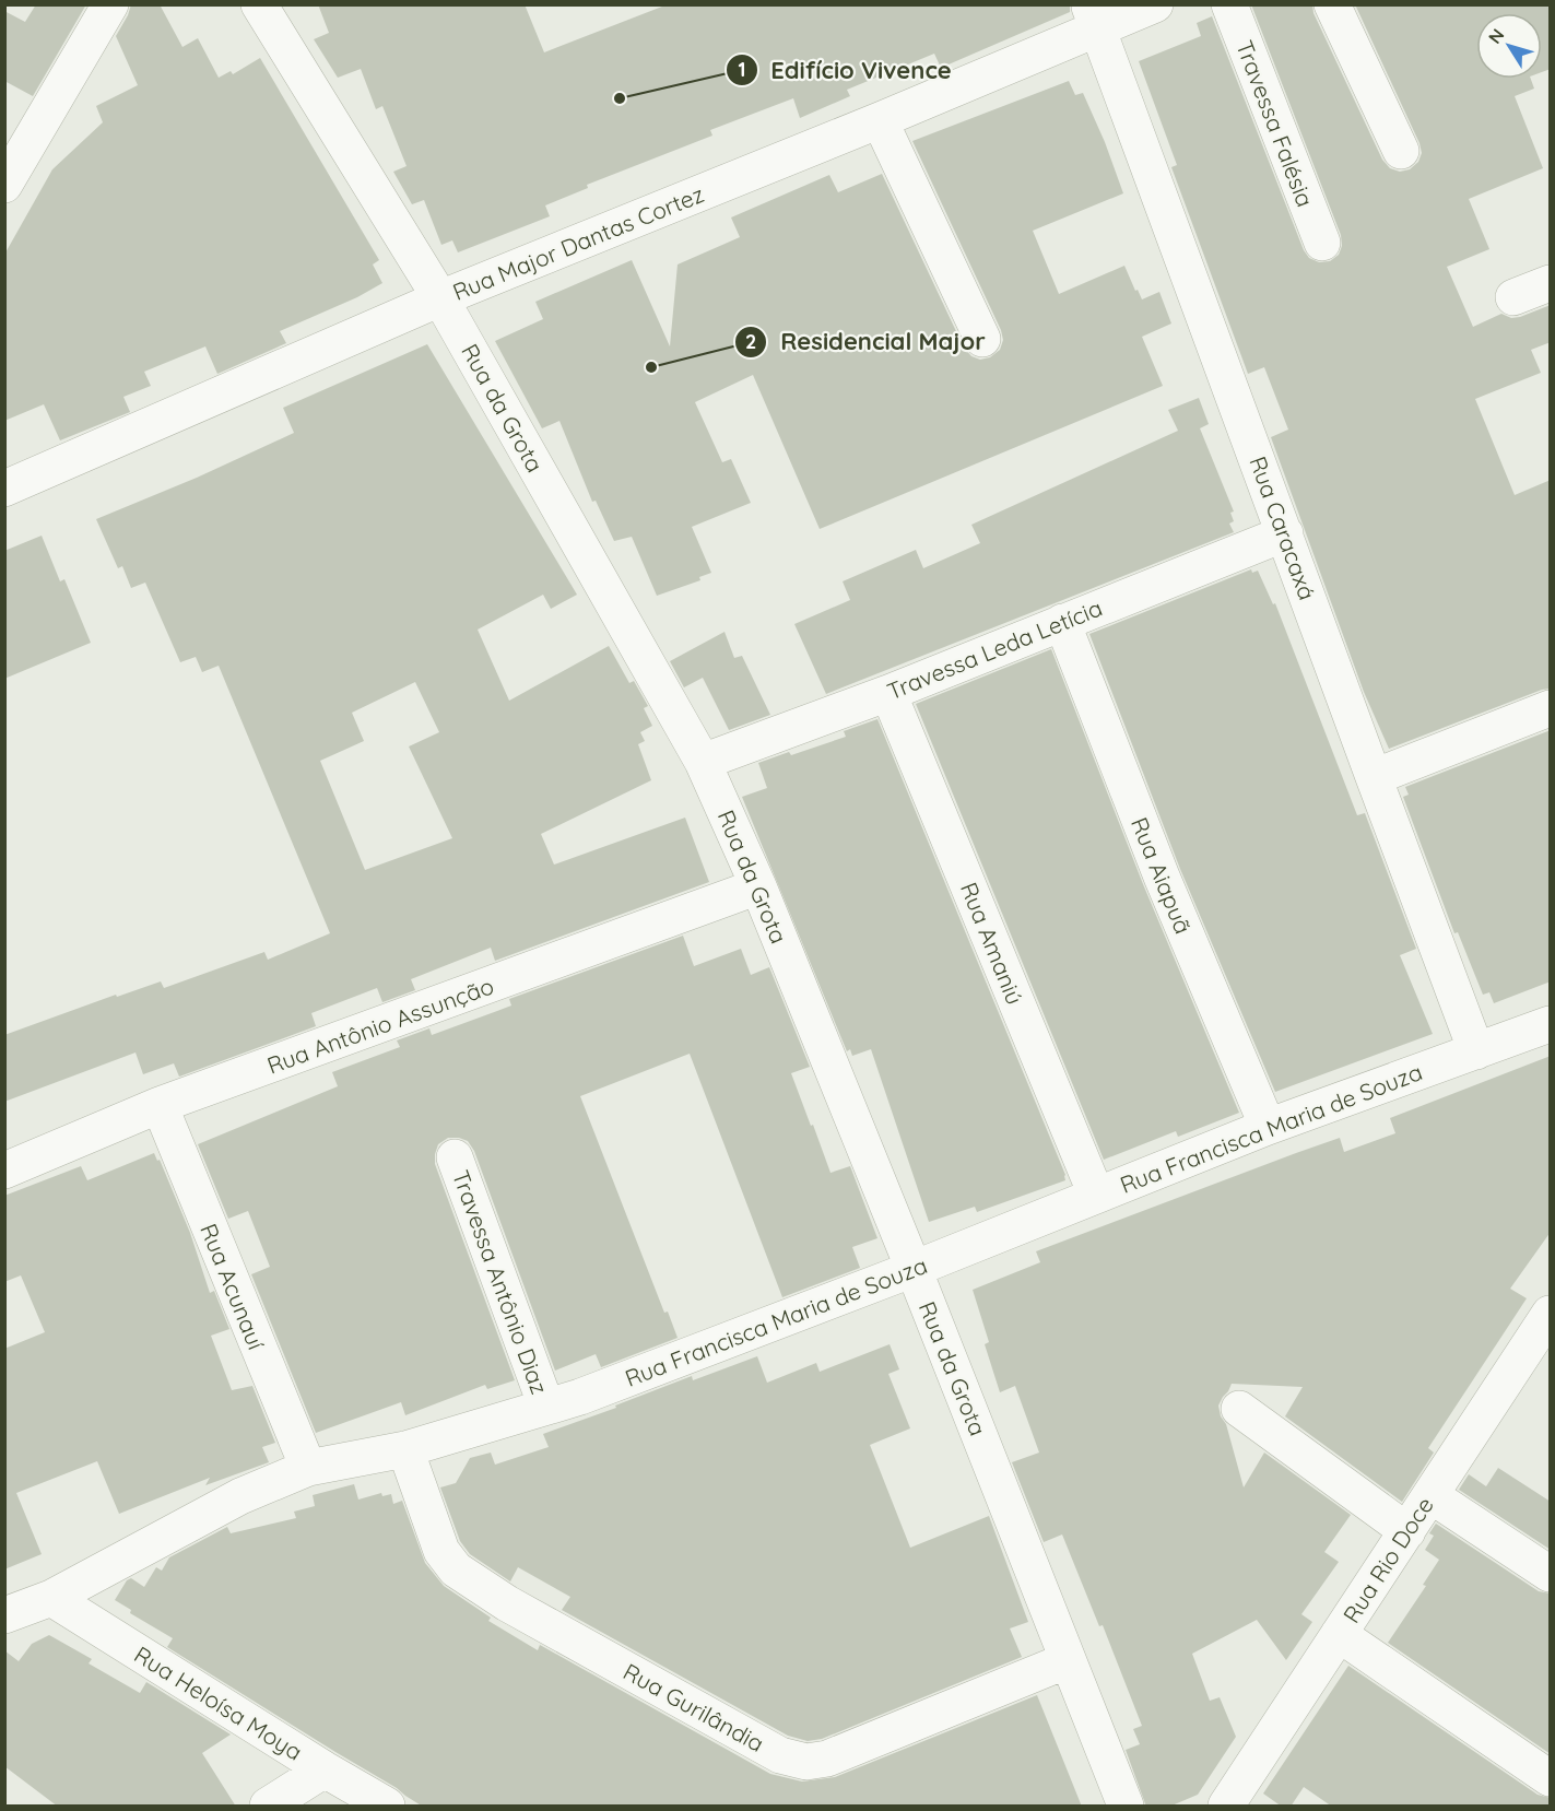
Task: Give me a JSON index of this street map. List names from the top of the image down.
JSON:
{
  "streets": {
    "street": [
      "Travessa Falésia",
      "Rua Major Dantas Cortez",
      "Rua da Grota",
      "Rua Caracaxá",
      "Travessa Leda Letícia",
      "Rua Aiapuã",
      "Rua Amaniú",
      "Rua Antônio Assunção",
      "Rua Francisca Maria de Souza",
      "Travessa Antônio Diaz",
      "Rua Acunauí",
      "Rua Rio Doce",
      "Rua Heloísa Moya",
      "Rua Gurilândia"
    ]
  },
  "crossings": [
    ["Rua Major Dantas Cortez", "Rua da Grota"],
    ["Rua Major Dantas Cortez", "Rua Caracaxá"],
    ["Rua da Grota", "Travessa Leda Letícia"],
    ["Rua da Grota", "Rua Antônio Assunção"],
    ["Rua da Grota", "Rua Francisca Maria de Souza"],
    ["Rua da Grota", "Rua Gurilândia"],
    ["Rua Caracaxá", "Travessa Leda Letícia"],
    ["Rua Caracaxá", "Rua Francisca Maria de Souza"],
    ["Travessa Leda Letícia", "Rua Aiapuã"],
    ["Travessa Leda Letícia", "Rua Amaniú"],
    ["Rua Aiapuã", "Rua Francisca Maria de Souza"],
    ["Rua Amaniú", "Rua Francisca Maria de Souza"],
    ["Rua Antônio Assunção", "Rua Acunauí"],
    ["Rua Francisca Maria de Souza", "Travessa Antônio Diaz"],
    ["Rua Francisca Maria de Souza", "Rua Acunauí"],
    ["Rua Francisca Maria de Souza", "Rua Heloísa Moya"],
    ["Rua Francisca Maria de Souza", "Rua Gurilândia"]
  ],
  "places": ["Edifício Vivence", "Residencial Major"],
  "north": "top left"
}
